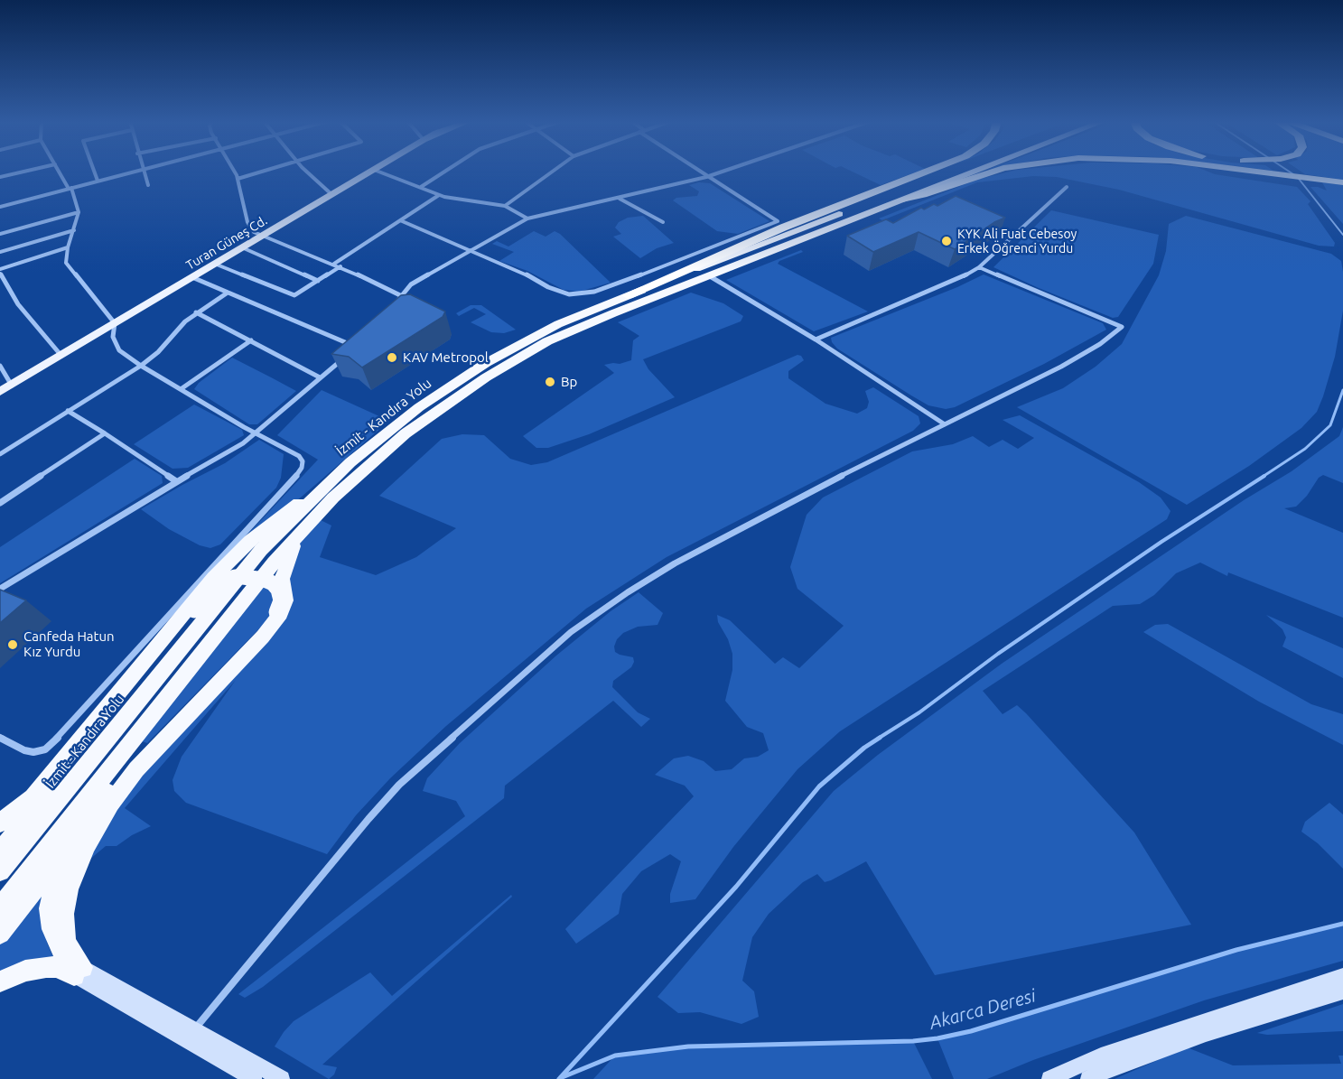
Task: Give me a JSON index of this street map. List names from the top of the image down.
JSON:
{
  "streets": {
    "highway": ["İzmit - Kandıra Yolu"],
    "main road": ["Turan Güneş Cd."]
  },
  "water": ["Akarca Deresi"],
  "places": [
    "KYK Ali Fuat Cebesoy Erkek Öğrenci Yurdu",
    "KAV Metropol",
    "Bp",
    "Canfeda Hatun Kız Yurdu"
  ]
}
